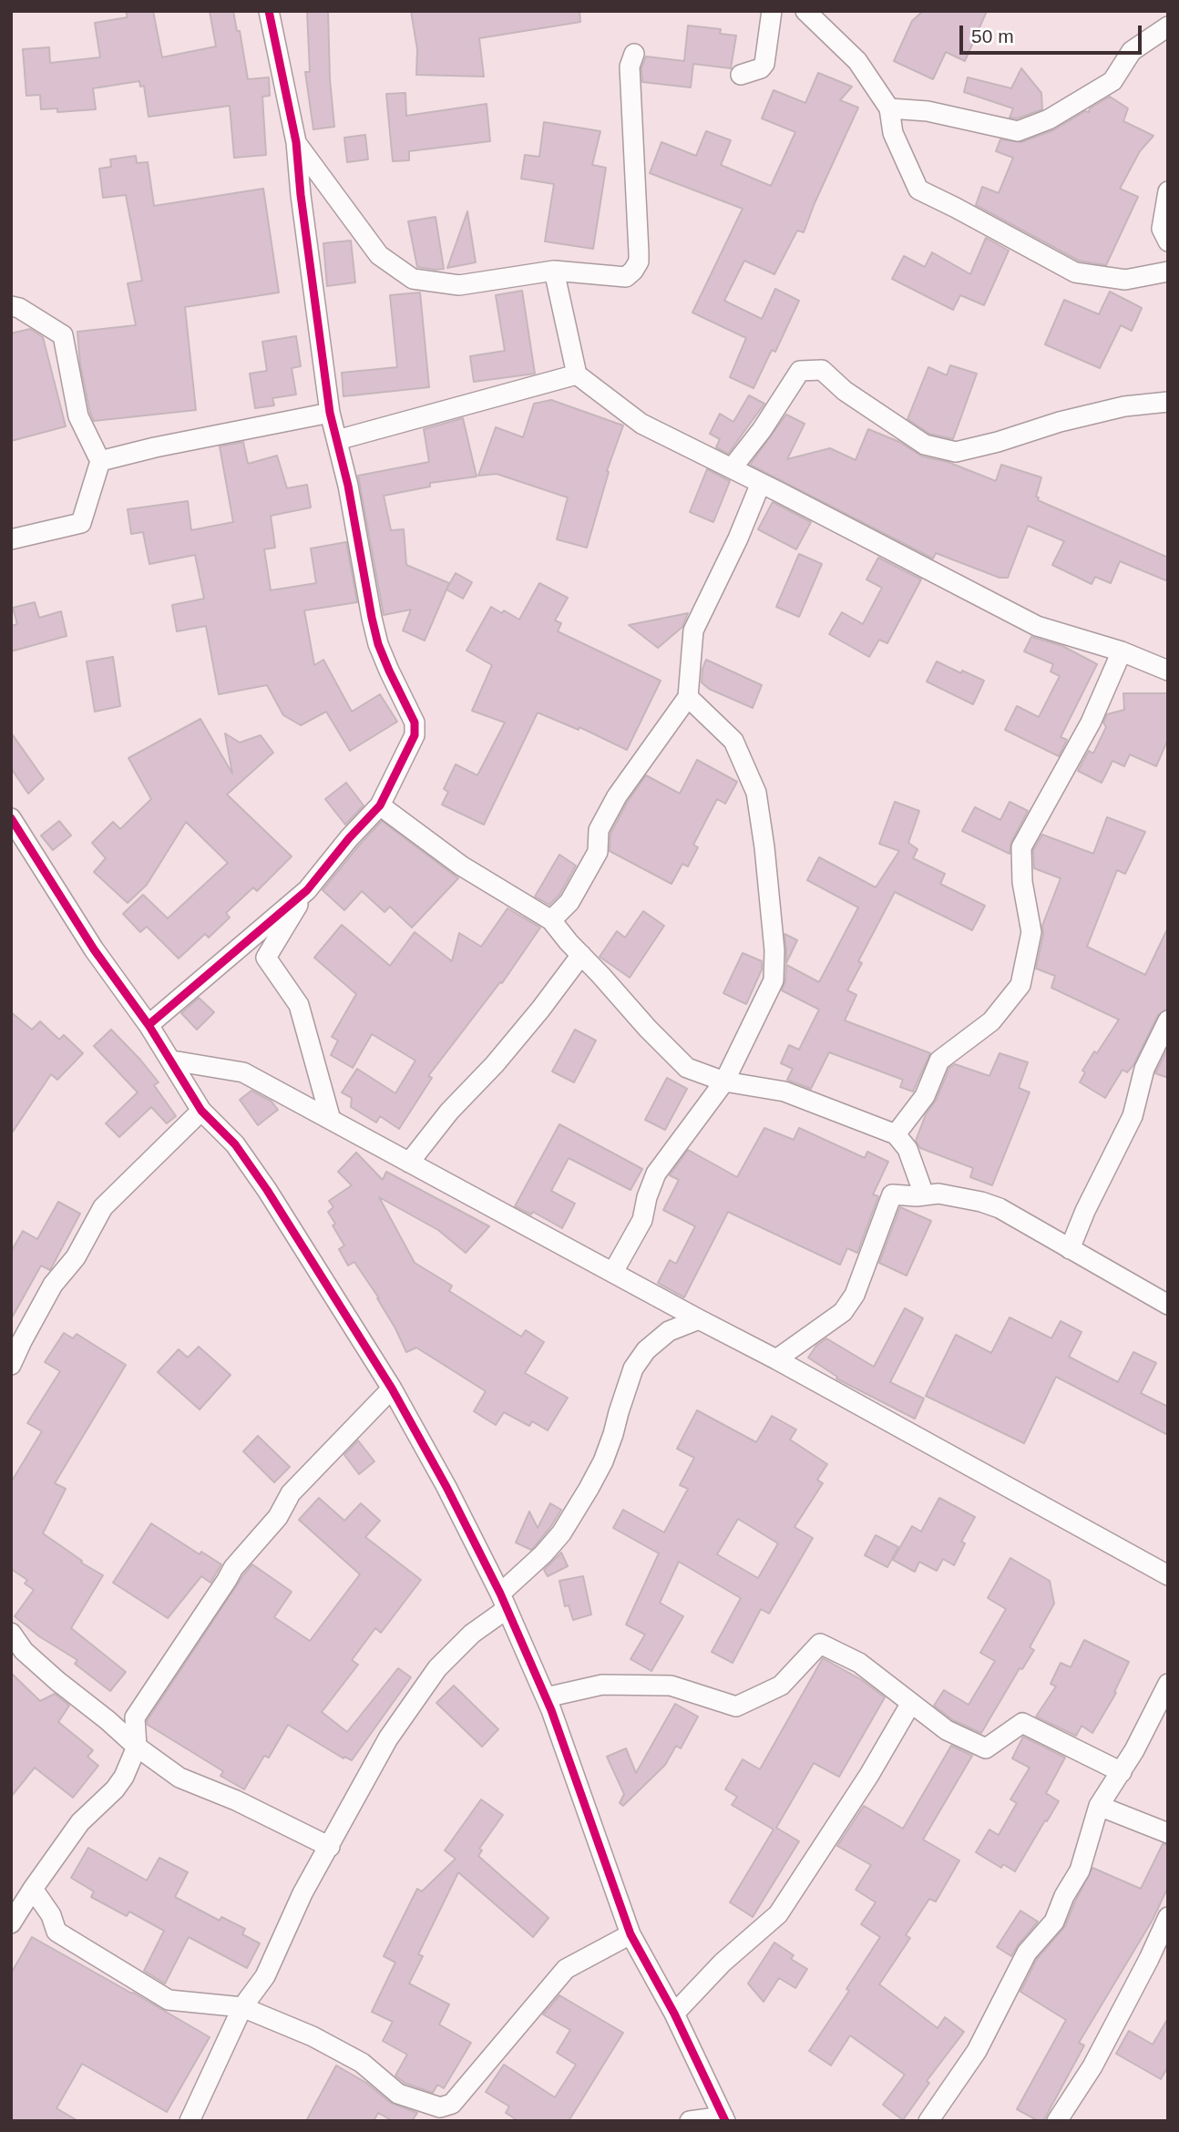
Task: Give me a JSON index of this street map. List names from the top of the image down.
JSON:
{
  "scale_bar": "50 m"
}
